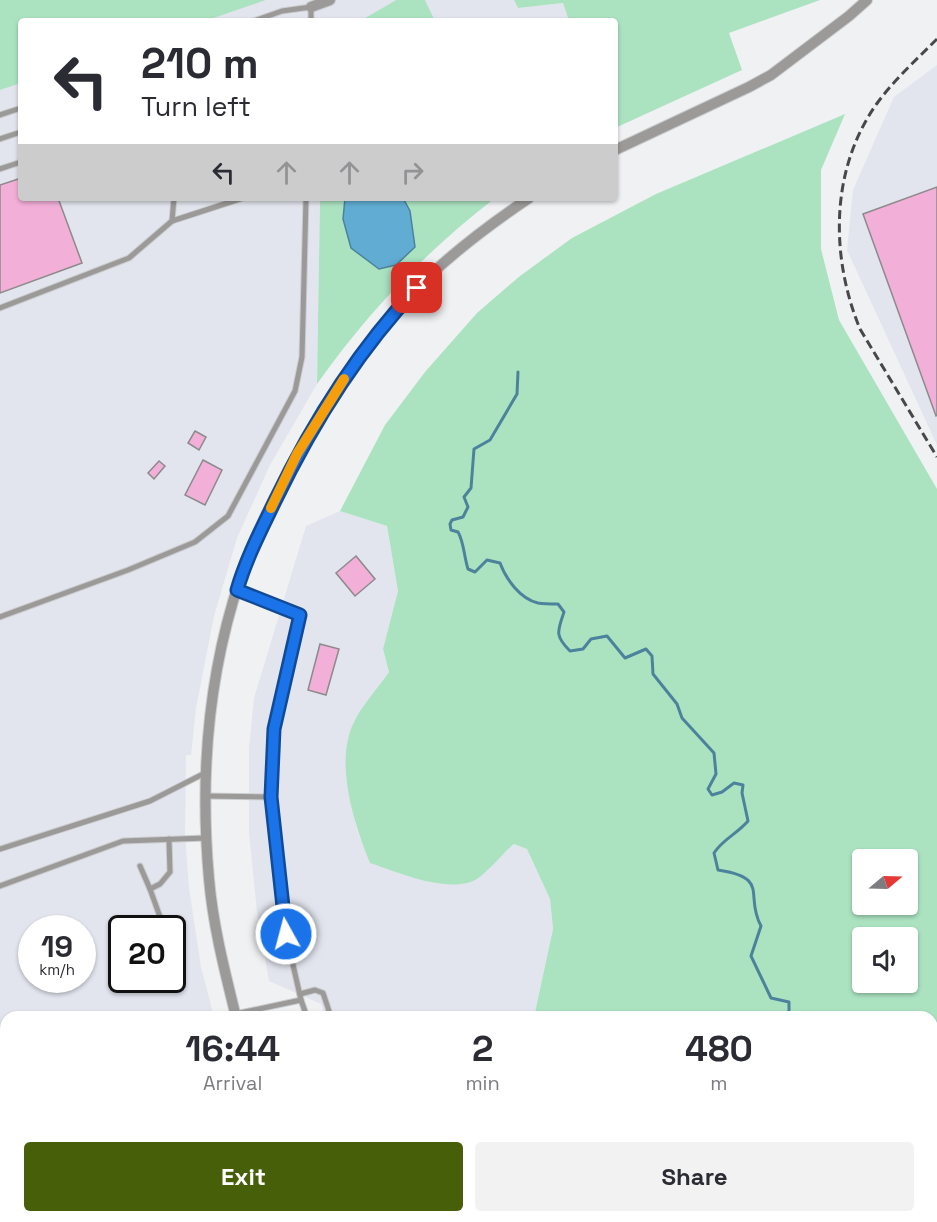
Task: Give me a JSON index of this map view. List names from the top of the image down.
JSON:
{
  "north": "right",
  "page": {
    "turn": ["210 m", "Turn left"],
    "speed": "19 km/h",
    "limit": "20",
    "eta": [
      "16:44",
      "Arrival",
      "2",
      "min",
      "480",
      "m"
    ],
    "buttons": ["Exit", "Share"]
  }
}
